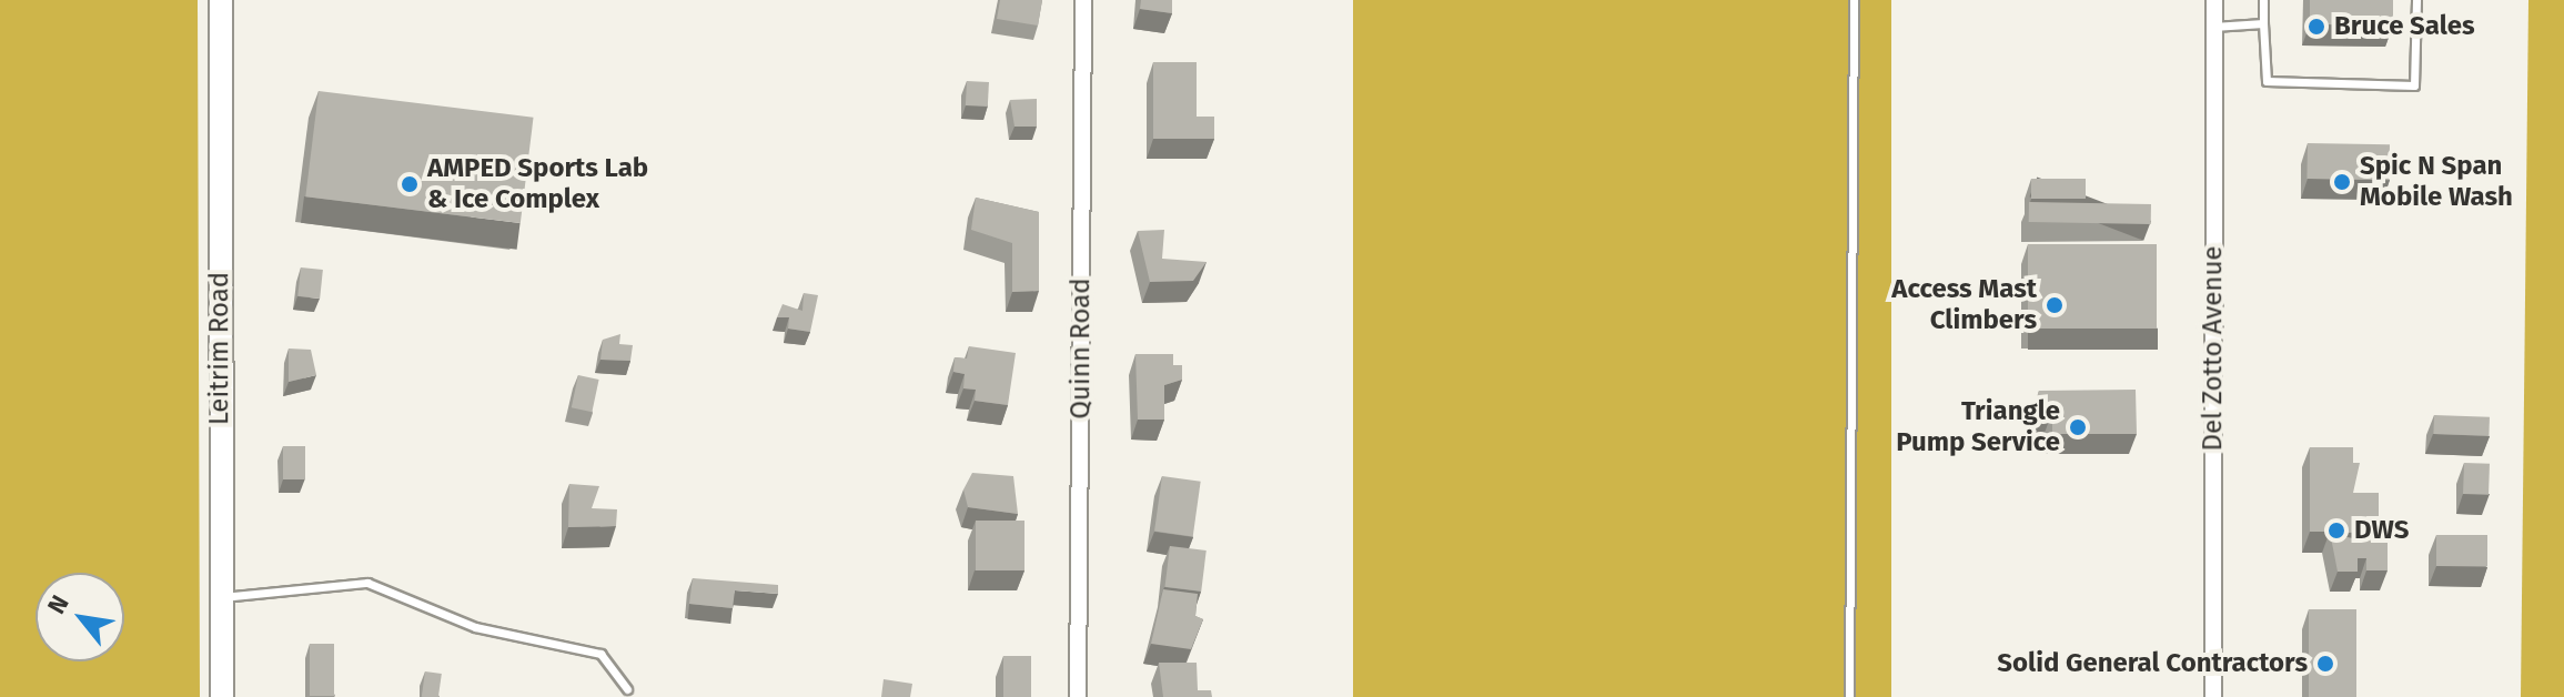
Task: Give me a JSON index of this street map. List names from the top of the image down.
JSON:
{
  "streets": {
    "main road": ["Leitrim Road"],
    "street": ["Quinn Road", "Del Zotto Avenue"]
  },
  "places": [
    "Bruce Sales",
    "Spic N Span Mobile Wash",
    "AMPED Sports Lab & Ice Complex",
    "Access Mast Climbers",
    "Triangle Pump Service",
    "DWS",
    "Solid General Contractors"
  ],
  "north": "top left"
}
